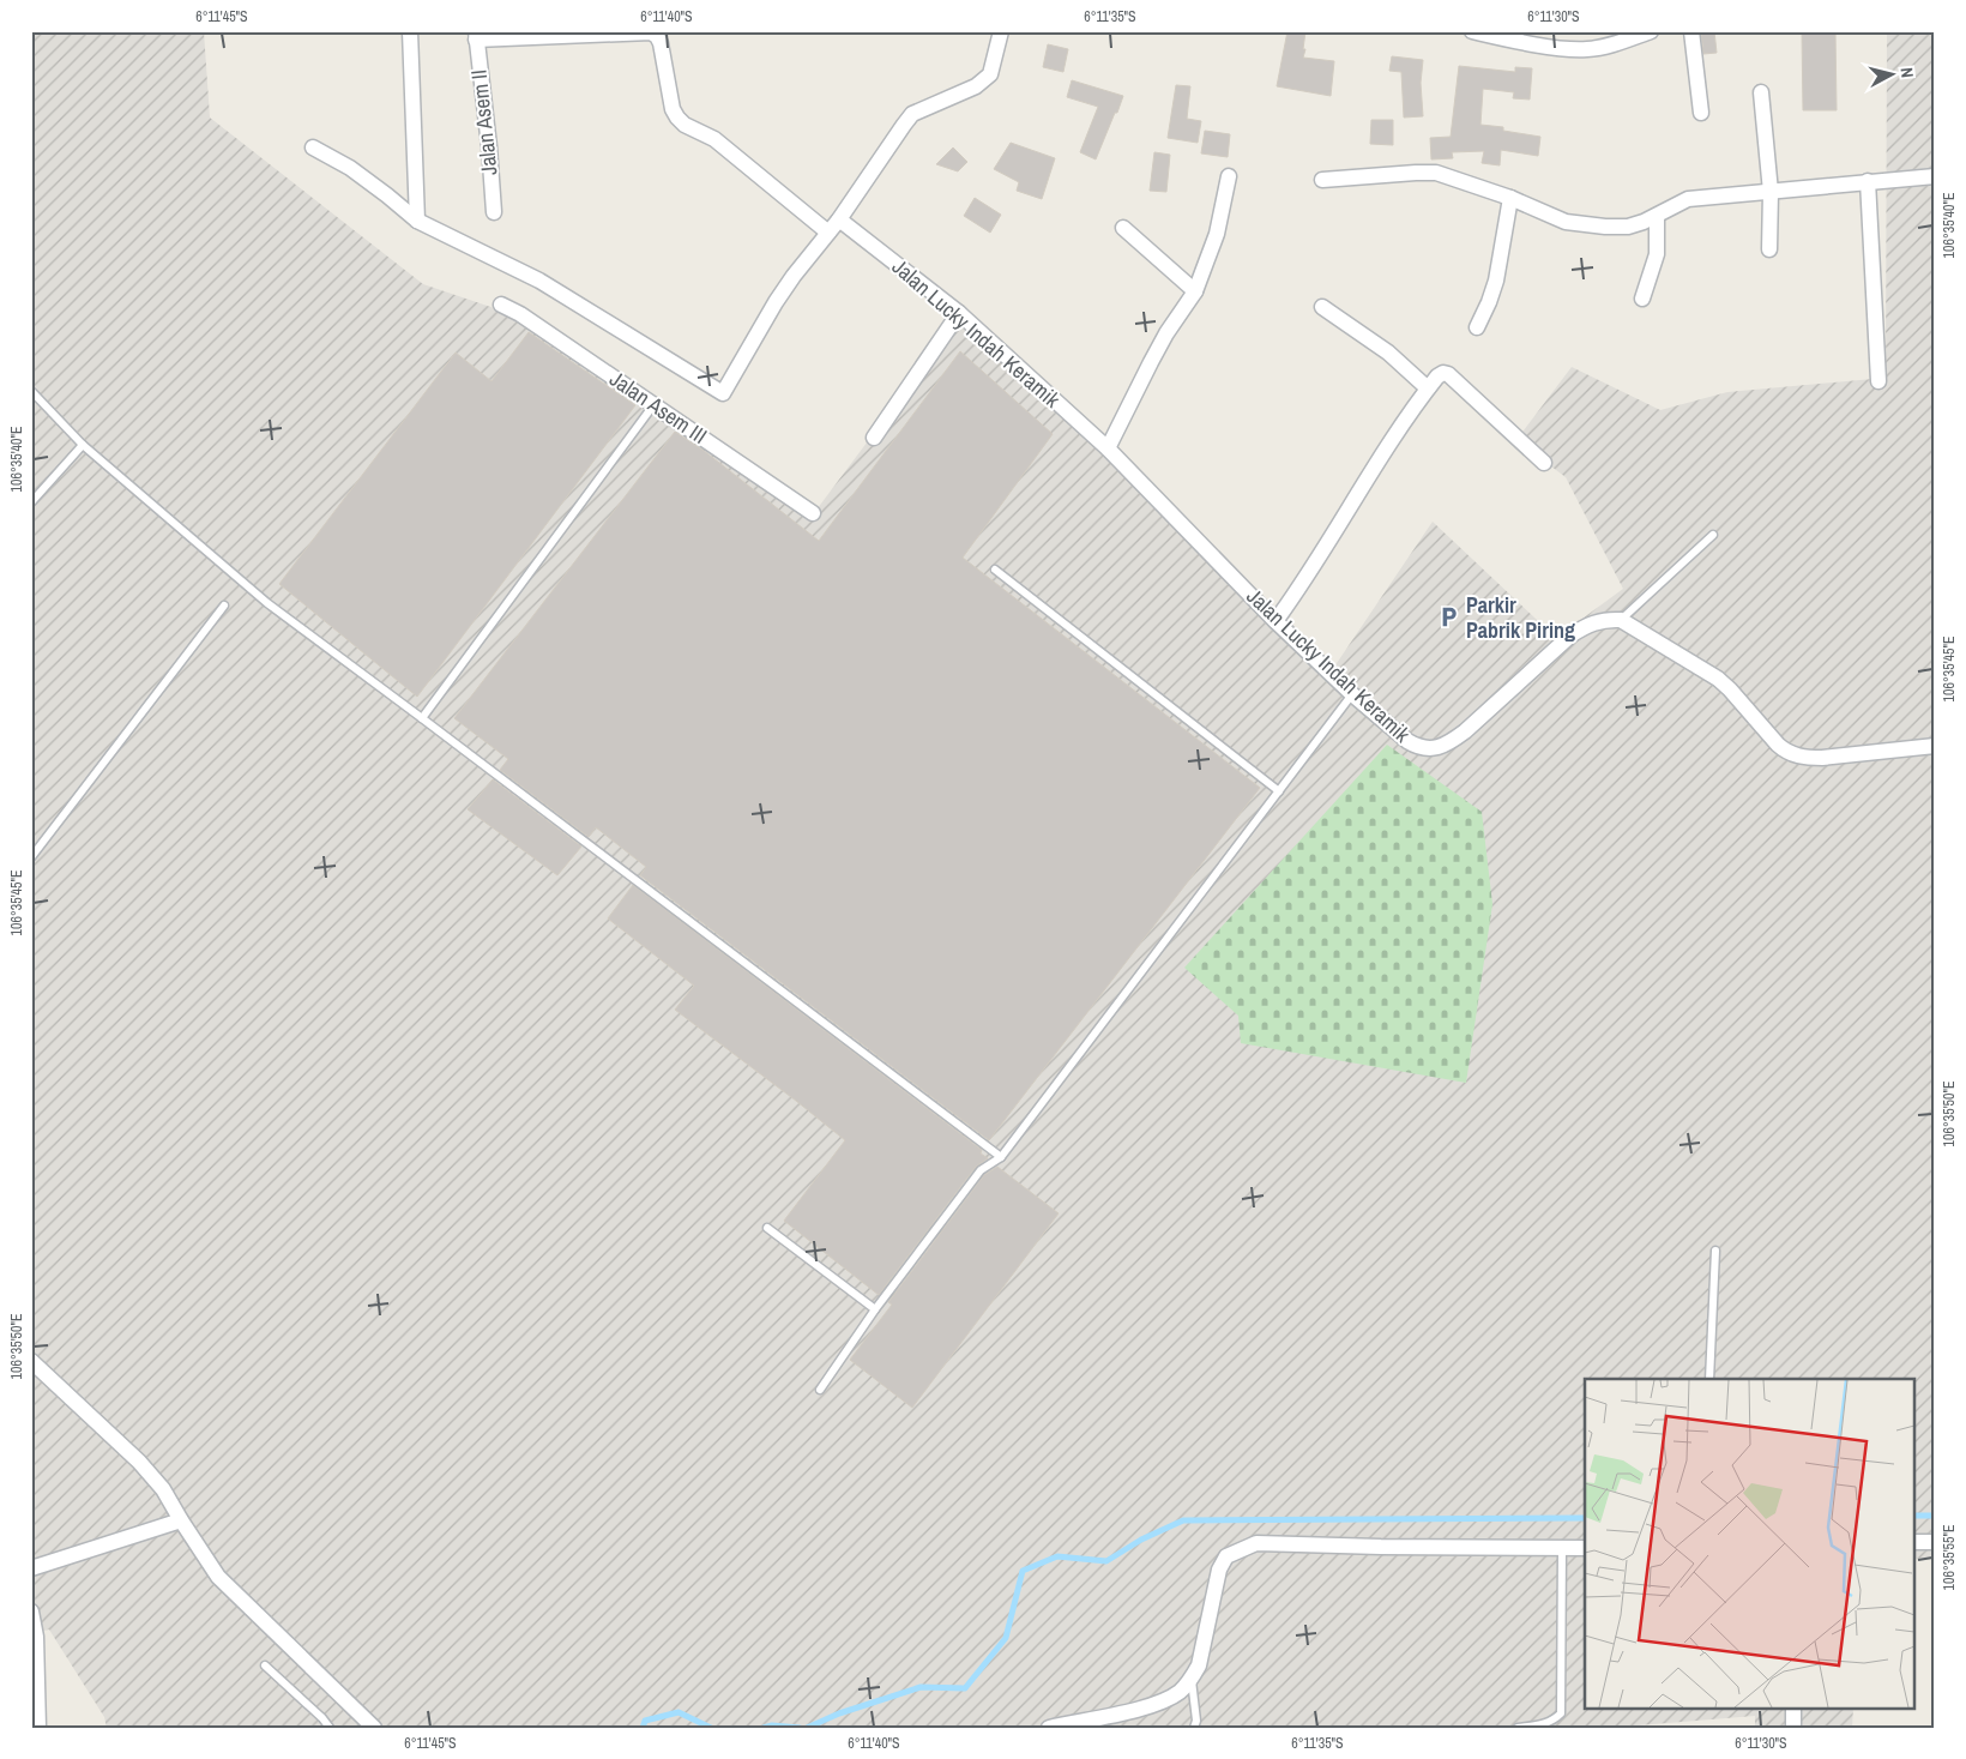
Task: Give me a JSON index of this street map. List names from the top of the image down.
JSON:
{
  "streets": {
    "street": ["Jalan Asem II", "Jalan Lucky Indah Keramik", "Jalan Asem III"]
  },
  "places": {
    "parking": ["Parkir Pabrik Piring"]
  },
  "north": "right",
  "coordinates": [
    "6°11'45\"S",
    "6°11'40\"S",
    "6°11'35\"S",
    "6°11'30\"S",
    "106°35'40\"E",
    "106°35'45\"E",
    "106°35'50\"E",
    "106°35'55\"E"
  ]
}
